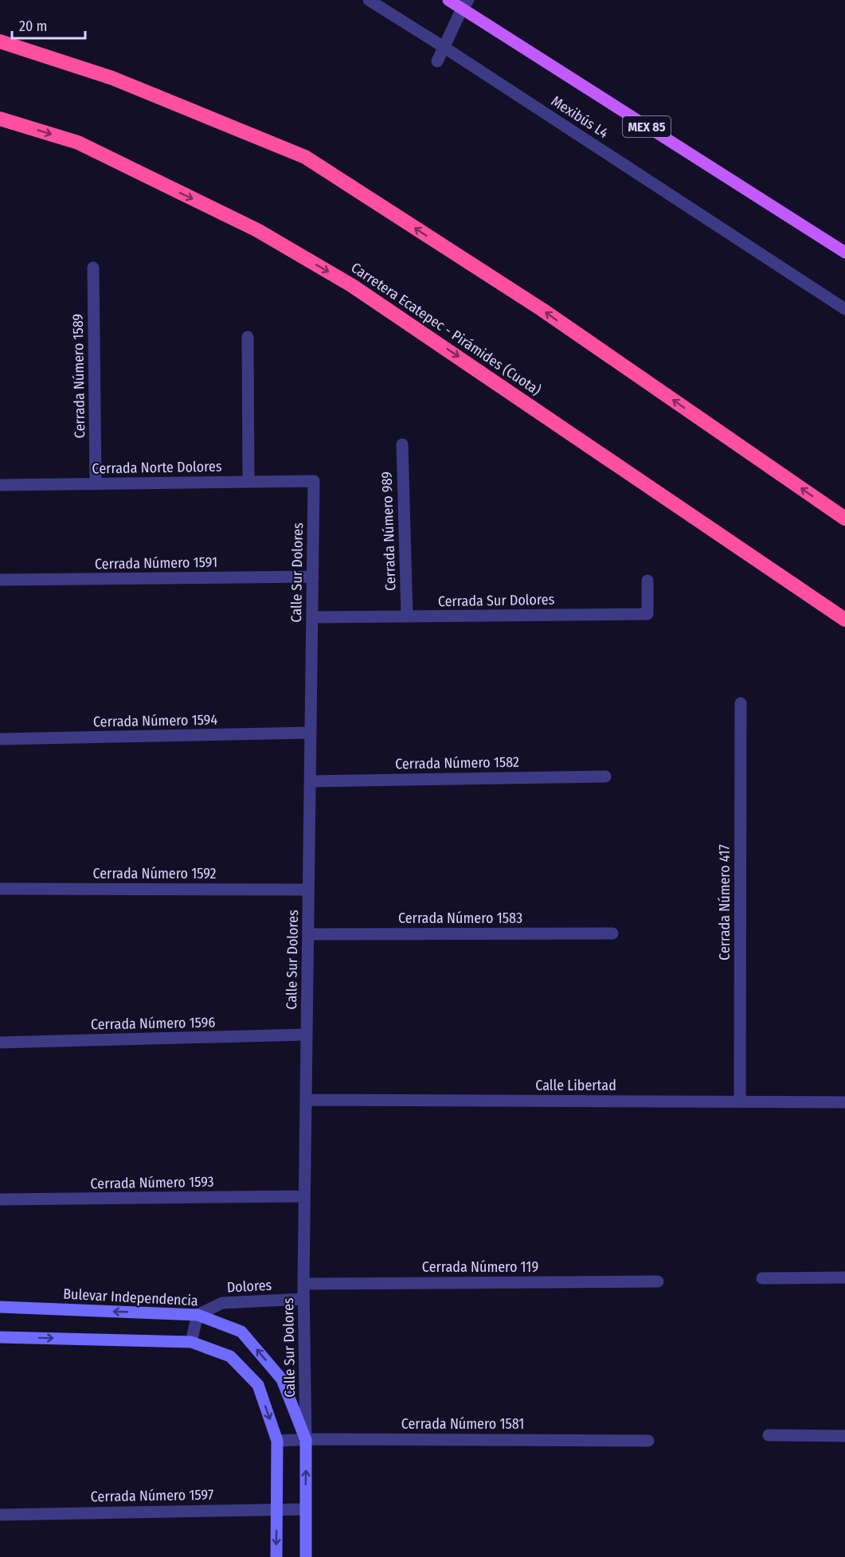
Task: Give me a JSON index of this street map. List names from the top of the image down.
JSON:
{
  "streets": {
    "highway": ["Carretera Ecatepec - Pirámides (Cuota)"],
    "main road": ["MEX 85"],
    "street": [
      "Mexibús L4",
      "Cerrada Número 1589",
      "Cerrada Norte Dolores",
      "Cerrada Número 989",
      "Cerrada Número 1591",
      "Calle Sur Dolores",
      "Cerrada Sur Dolores",
      "Cerrada Número 1594",
      "Cerrada Número 1582",
      "Cerrada Número 1592",
      "Cerrada Número 417",
      "Cerrada Número 1583",
      "Cerrada Número 1596",
      "Calle Libertad",
      "Cerrada Número 1593",
      "Cerrada Número 119",
      "Dolores",
      "Bulevar Independencia",
      "Cerrada Número 1581",
      "Cerrada Número 1597"
    ]
  },
  "crossings": [
    ["Cerrada Número 1589", "Cerrada Norte Dolores"],
    ["Cerrada Norte Dolores", "Calle Sur Dolores"],
    ["Cerrada Número 989", "Cerrada Sur Dolores"],
    ["Cerrada Número 1591", "Calle Sur Dolores"],
    ["Calle Sur Dolores", "Cerrada Sur Dolores"],
    ["Calle Sur Dolores", "Cerrada Número 1594"],
    ["Calle Sur Dolores", "Cerrada Número 1582"],
    ["Calle Sur Dolores", "Cerrada Número 1592"],
    ["Calle Sur Dolores", "Cerrada Número 1583"],
    ["Calle Sur Dolores", "Cerrada Número 1596"],
    ["Calle Sur Dolores", "Calle Libertad"],
    ["Calle Sur Dolores", "Cerrada Número 1593"],
    ["Calle Sur Dolores", "Cerrada Número 119"],
    ["Calle Sur Dolores", "Dolores"],
    ["Calle Sur Dolores", "Bulevar Independencia"],
    ["Calle Sur Dolores", "Cerrada Número 1581"],
    ["Cerrada Número 417", "Calle Libertad"],
    ["Dolores", "Bulevar Independencia"],
    ["Bulevar Independencia", "Cerrada Número 1581"],
    ["Bulevar Independencia", "Cerrada Número 1597"]
  ],
  "one_way": ["Bulevar Independencia"],
  "scale_bar": "20 m"
}
